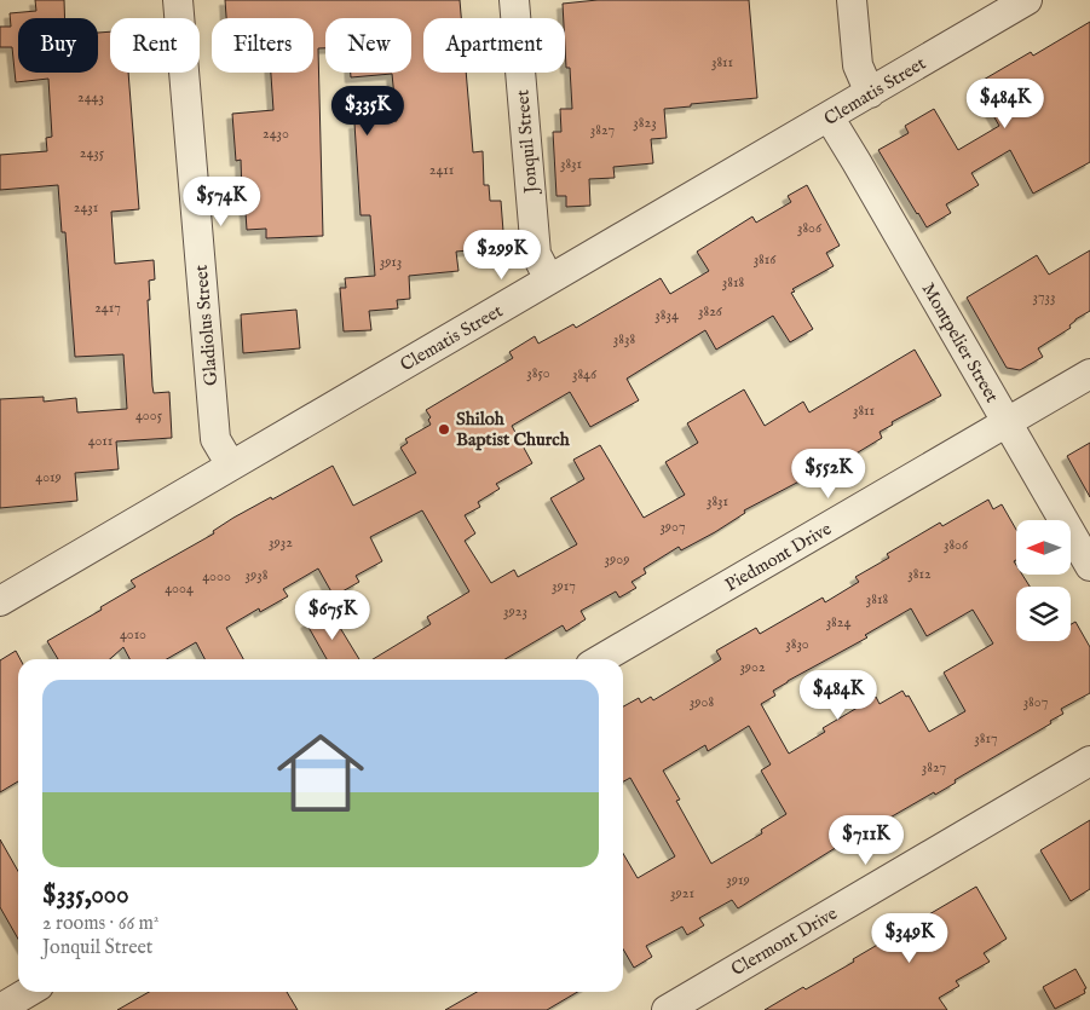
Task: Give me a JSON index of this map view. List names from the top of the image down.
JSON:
{
  "streets": {
    "street": [
      "Clematis Street",
      "Jonquil Street",
      "Gladiolus Street",
      "Montpelier Street",
      "Piedmont Drive",
      "Clermont Drive"
    ]
  },
  "crossings": [
    ["Clematis Street", "Jonquil Street"],
    ["Clematis Street", "Gladiolus Street"],
    ["Clematis Street", "Montpelier Street"],
    ["Montpelier Street", "Piedmont Drive"]
  ],
  "places": ["Shiloh Baptist Church"],
  "house_numbers": [
    "3811",
    "2443",
    "3823",
    "3827",
    "2430",
    "2435",
    "3831",
    "2411",
    "2431",
    "3806",
    "3816",
    "3913",
    "3818",
    "3733",
    "2417",
    "3826",
    "3834",
    "3838",
    "3850",
    "3846",
    "3811",
    "4005",
    "4011",
    "4019",
    "3831",
    "3907",
    "3932",
    "3806",
    "3909",
    "3812",
    "3938",
    "4000",
    "3917",
    "4004",
    "3818",
    "3923",
    "3824",
    "4010",
    "3830",
    "3902",
    "3908",
    "3807",
    "3817",
    "3827",
    "3919",
    "3921"
  ],
  "north": "left",
  "page": {
    "chip": [
      "Buy",
      "Rent",
      "Filters",
      "New",
      "Apartment"
    ],
    "price": [
      "$484K",
      "$335K",
      "$574K",
      "$299K",
      "$552K",
      "$675K",
      "$484K",
      "$711K",
      "$349K"
    ],
    "list": [
      {
        "name": "$335,000",
        "note": "2 rooms · 66 m² · Jonquil Street"
      }
    ]
  }
}
